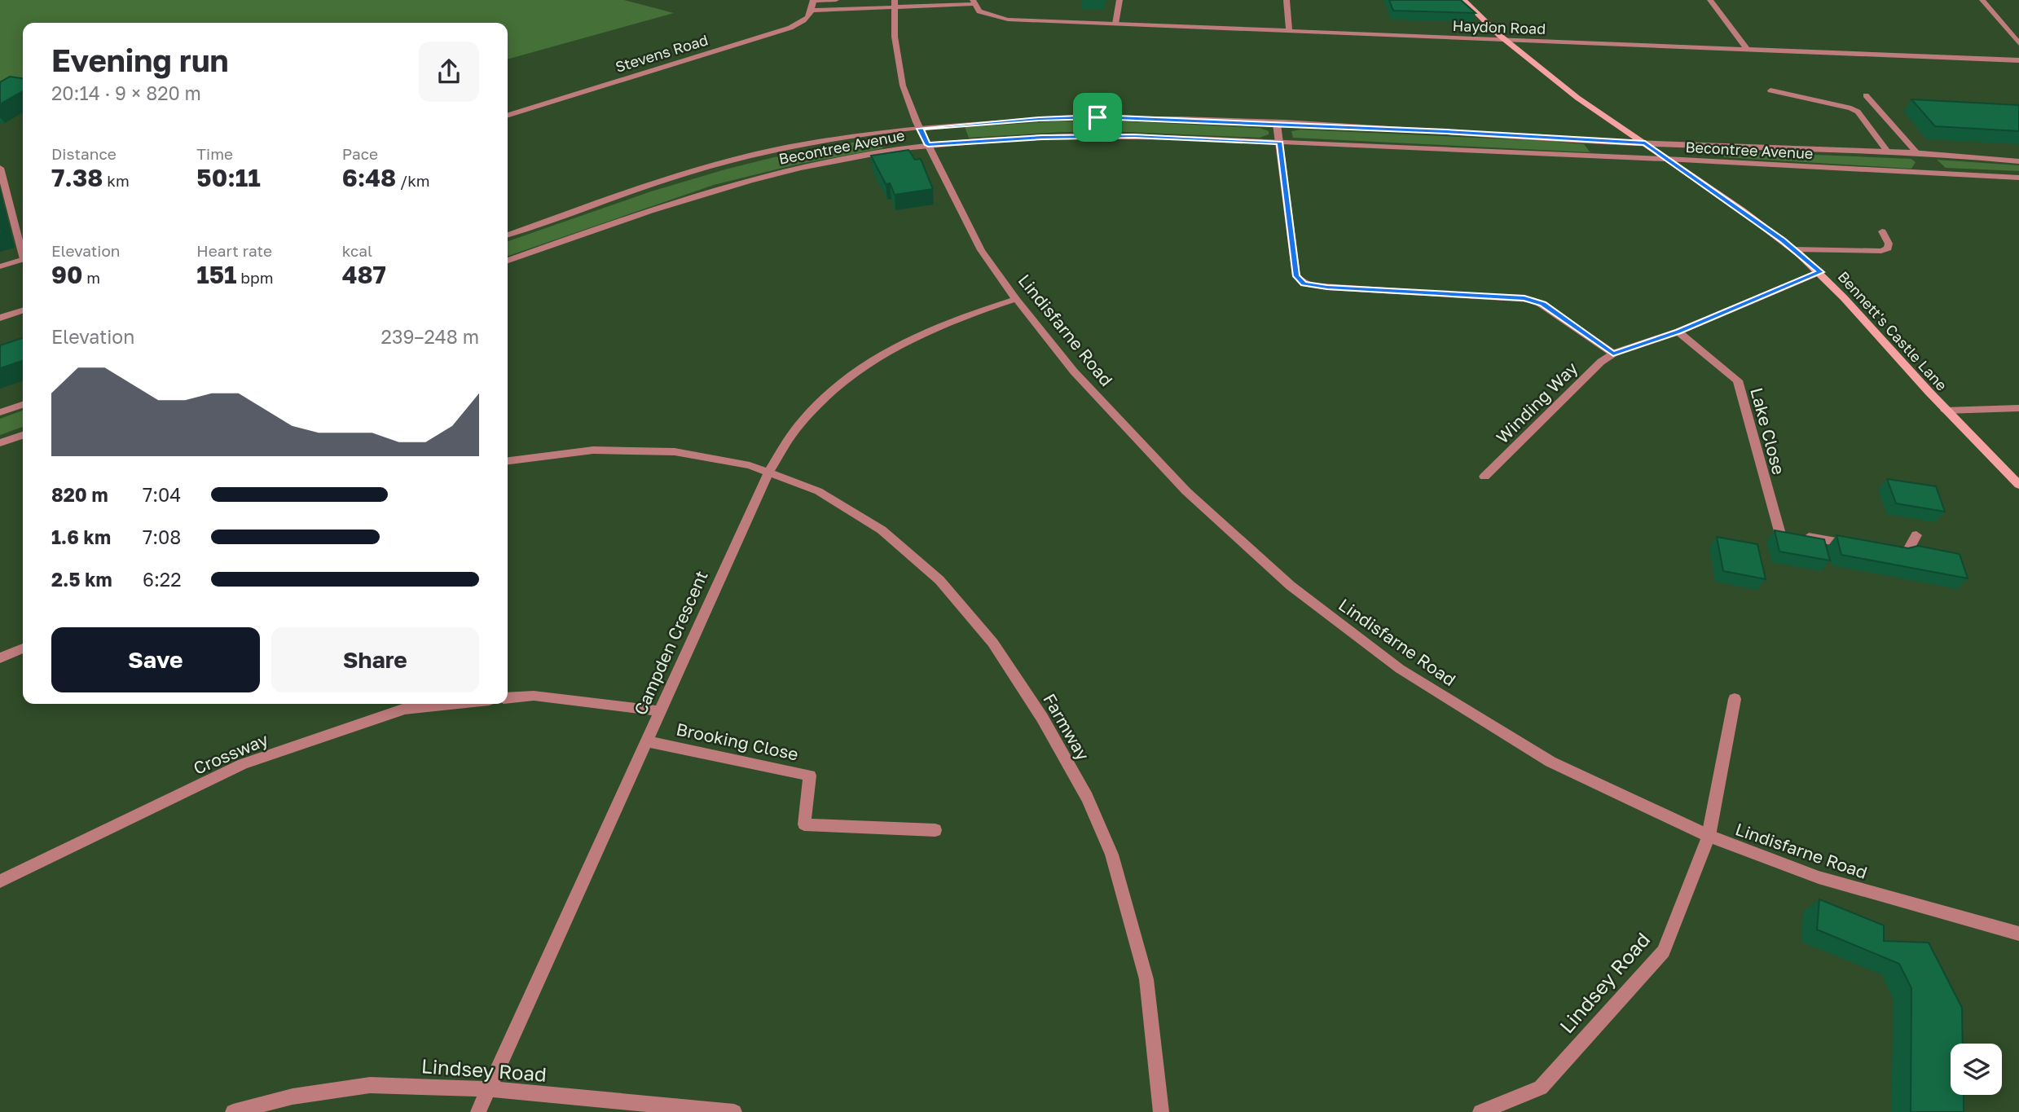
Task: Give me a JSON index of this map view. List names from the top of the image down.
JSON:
{
  "streets": {
    "main road": ["Bennett's Castle Lane"],
    "street": [
      "Haydon Road",
      "Stevens Road",
      "Becontree Avenue",
      "Lindisfarne Road",
      "Winding Way",
      "Lake Close",
      "Campden Crescent",
      "Farmway",
      "Brooking Close",
      "Crossway",
      "Lindsey Road"
    ]
  },
  "crossings": [
    ["Haydon Road", "Bennett's Castle Lane"],
    ["Becontree Avenue", "Lindisfarne Road"],
    ["Becontree Avenue", "Bennett's Castle Lane"],
    ["Lindisfarne Road", "Campden Crescent"],
    ["Lindisfarne Road", "Lindsey Road"],
    ["Bennett's Castle Lane", "Winding Way"],
    ["Winding Way", "Lake Close"],
    ["Campden Crescent", "Farmway"],
    ["Campden Crescent", "Brooking Close"],
    ["Campden Crescent", "Lindsey Road"]
  ],
  "page": {
    "heading": ["Evening run", "20:14 · 9 × 820 m"],
    "stats": [
      ["Distance", "7.38 km"],
      ["Time", "50:11"],
      ["Pace", "6:48 /km"],
      ["Elevation", "90 m"],
      ["Heart rate", "151 bpm"],
      ["kcal", "487"]
    ],
    "chart": ["Elevation", "239–248 m"],
    "list": [
      {
        "name": "820 m",
        "note": "7:04"
      },
      {
        "name": "1.6 km",
        "note": "7:08"
      },
      {
        "name": "2.5 km",
        "note": "6:22"
      }
    ],
    "buttons": ["Save", "Share"]
  }
}
